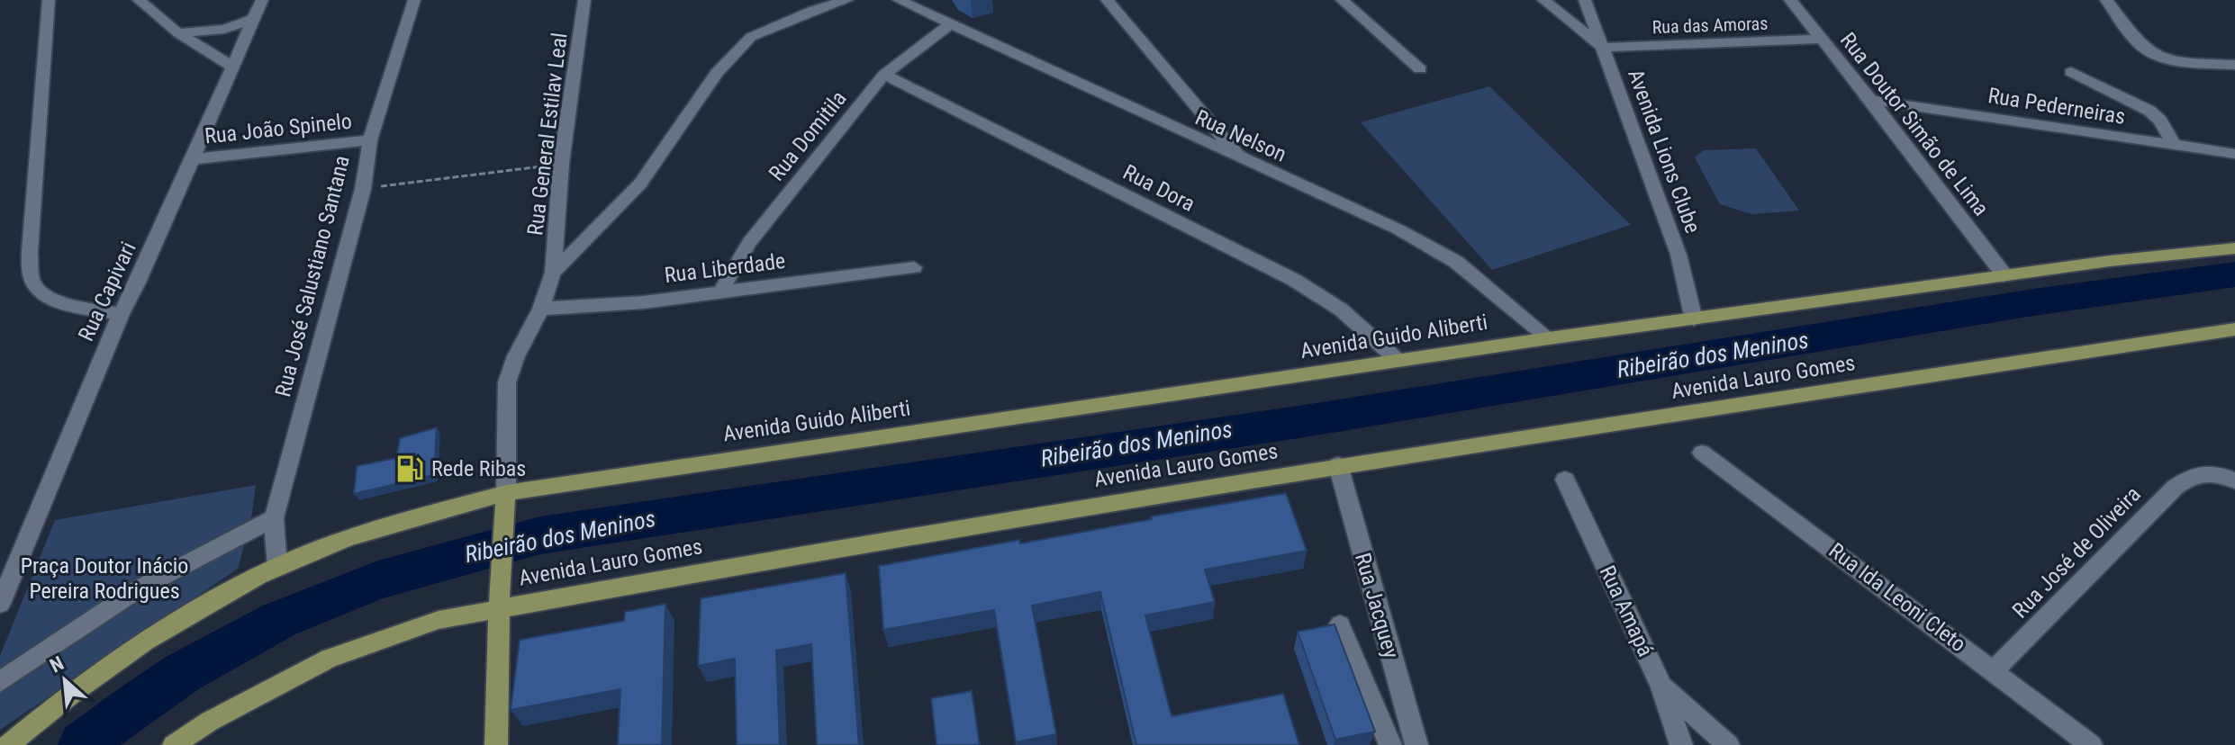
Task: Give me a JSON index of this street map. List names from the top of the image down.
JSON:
{
  "streets": {
    "main road": ["Avenida Guido Aliberti", "Avenida Lauro Gomes"],
    "street": [
      "Rua das Amoras",
      "Rua Pederneiras",
      "Rua Doutor Simão de Lima",
      "Rua João Spinelo",
      "Rua General Estilav Leal",
      "Rua Domitila",
      "Rua Nelson",
      "Avenida Lions Clube",
      "Rua Dora",
      "Rua Liberdade",
      "Rua José Salustiano Santana",
      "Rua Capivari",
      "Rua José de Oliveira",
      "Rua Ida Leoni Cleto",
      "Rua Jacquey",
      "Rua Amapá"
    ]
  },
  "crossings": [
    ["Rua das Amoras", "Rua Doutor Simão de Lima"],
    ["Rua das Amoras", "Avenida Lions Clube"],
    ["Rua Pederneiras", "Rua Doutor Simão de Lima"],
    ["Rua João Spinelo", "Rua José Salustiano Santana"],
    ["Rua João Spinelo", "Rua Capivari"],
    ["Rua Domitila", "Rua Nelson"],
    ["Rua Domitila", "Rua Dora"],
    ["Rua Domitila", "Rua Liberdade"],
    ["Rua Nelson", "Avenida Guido Aliberti"],
    ["Avenida Lions Clube", "Avenida Guido Aliberti"],
    ["Rua Dora", "Avenida Guido Aliberti"],
    ["Rua José Salustiano Santana", "Avenida Guido Aliberti"],
    ["Avenida Lauro Gomes", "Rua Jacquey"],
    ["Rua José de Oliveira", "Rua Ida Leoni Cleto"]
  ],
  "water": ["Ribeirão dos Meninos"],
  "parks": ["Praça Doutor Inácio Pereira Rodrigues"],
  "places": {
    "fuel station": ["Rede Ribas"]
  },
  "north": "top left"
}
